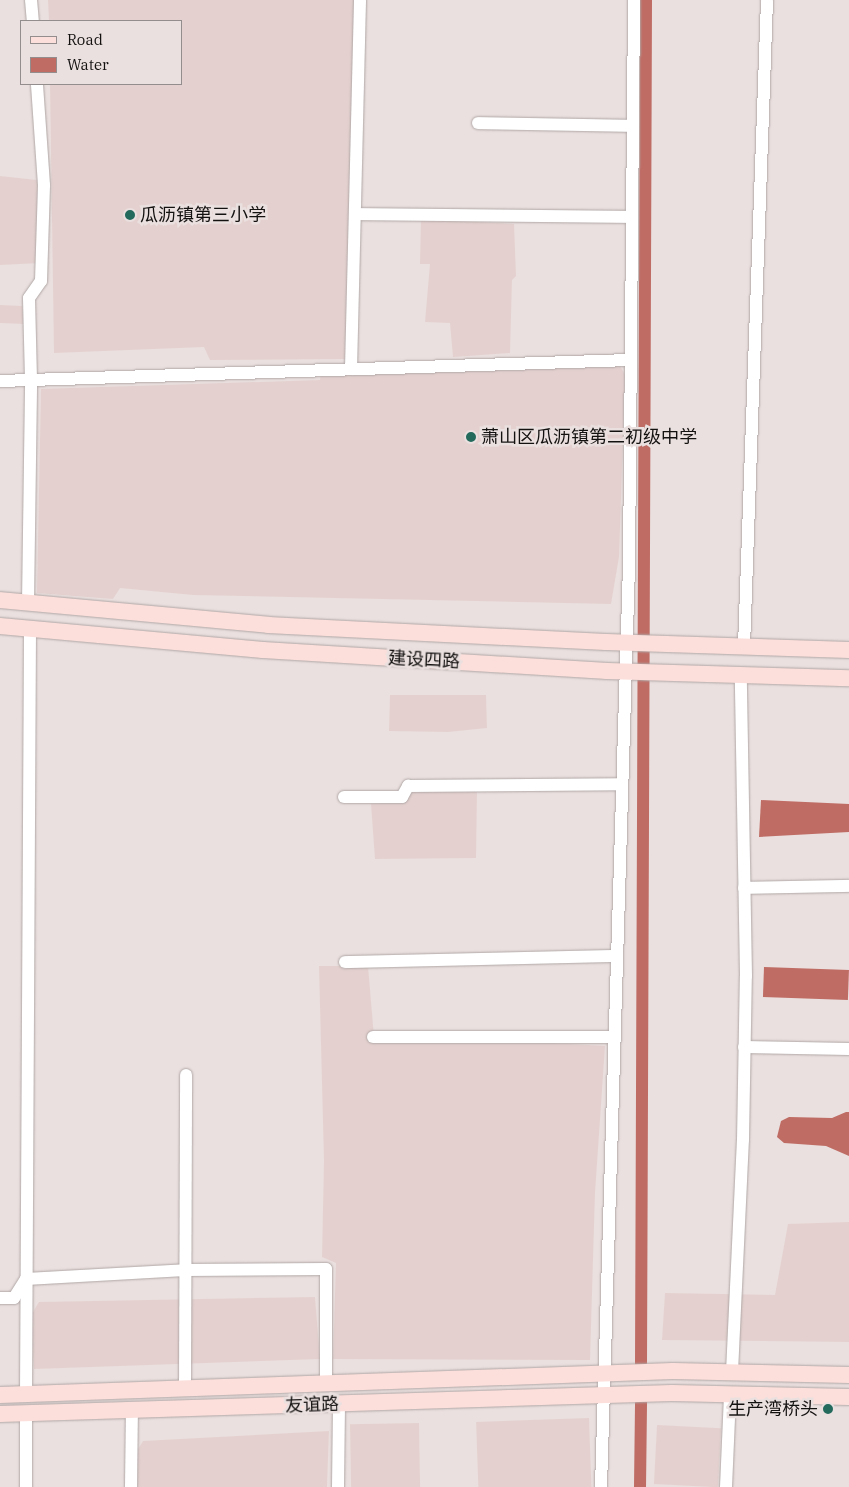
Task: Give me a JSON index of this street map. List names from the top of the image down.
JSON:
{
  "streets": {
    "main road": ["建设四路", "友谊路"]
  },
  "places": ["瓜沥镇第三小学", "萧山区瓜沥镇第二初级中学", "生产湾桥头"],
  "legend": ["Road", "Water"]
}
